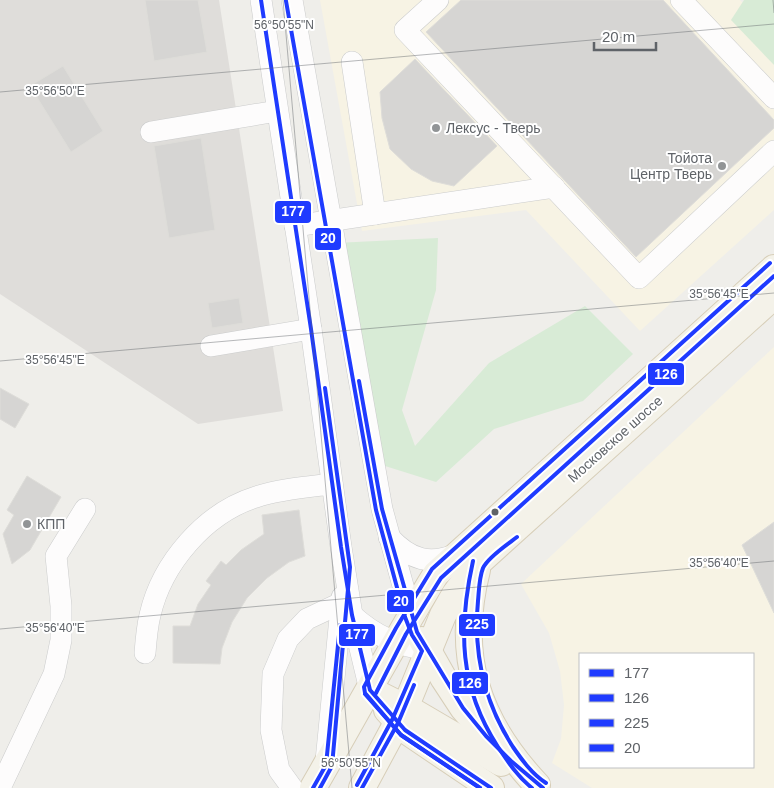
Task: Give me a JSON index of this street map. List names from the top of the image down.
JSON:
{
  "streets": {
    "main road": ["Московское шоссе"]
  },
  "places": ["Лексус - Тверь", "Тойота Центр Тверь", "КПП"],
  "lines": [
    "transit line 177",
    "transit line 20",
    "transit line 225",
    "transit line 126"
  ],
  "legend": [
    "177",
    "126",
    "225",
    "20"
  ],
  "scale_bar": "20 m",
  "coordinates": [
    "56°50'55\"N",
    "35°56'50\"E",
    "35°56'45\"E",
    "35°56'40\"E"
  ]
}
